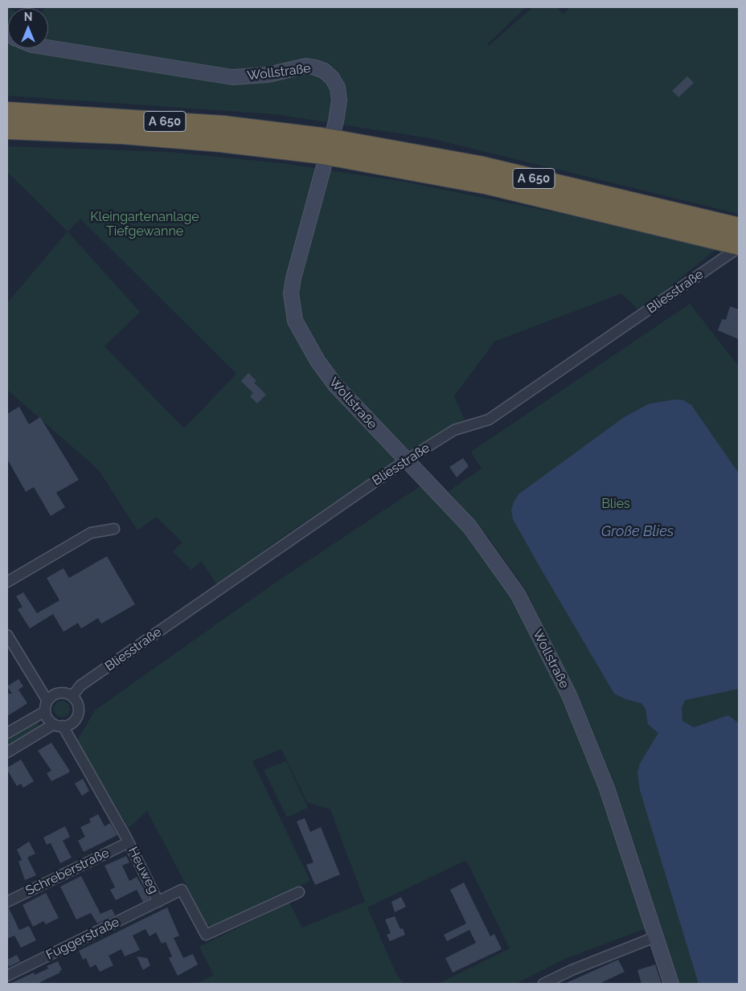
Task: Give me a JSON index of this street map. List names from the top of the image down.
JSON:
{
  "streets": {
    "highway": ["A 650"],
    "street": [
      "Wollstraße",
      "Bliesstraße",
      "Heuweg",
      "Schreberstraße",
      "Fuggerstraße"
    ]
  },
  "crossings": [
    ["Wollstraße", "Bliesstraße"],
    ["A 650", "Bliesstraße"],
    ["Bliesstraße", "Heuweg"],
    ["Heuweg", "Schreberstraße"],
    ["Heuweg", "Fuggerstraße"]
  ],
  "water": ["Große Blies"],
  "parks": ["Kleingartenanlage Tiefgewanne", "Blies"],
  "north": "top"
}
